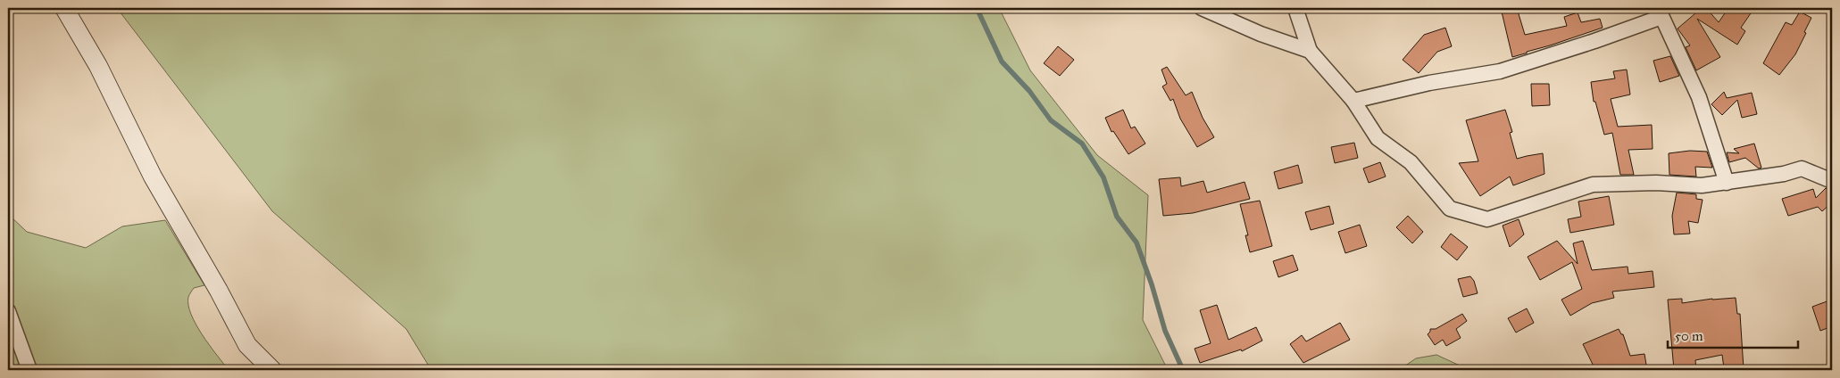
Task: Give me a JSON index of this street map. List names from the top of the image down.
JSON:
{
  "scale_bar": "50 m"
}
